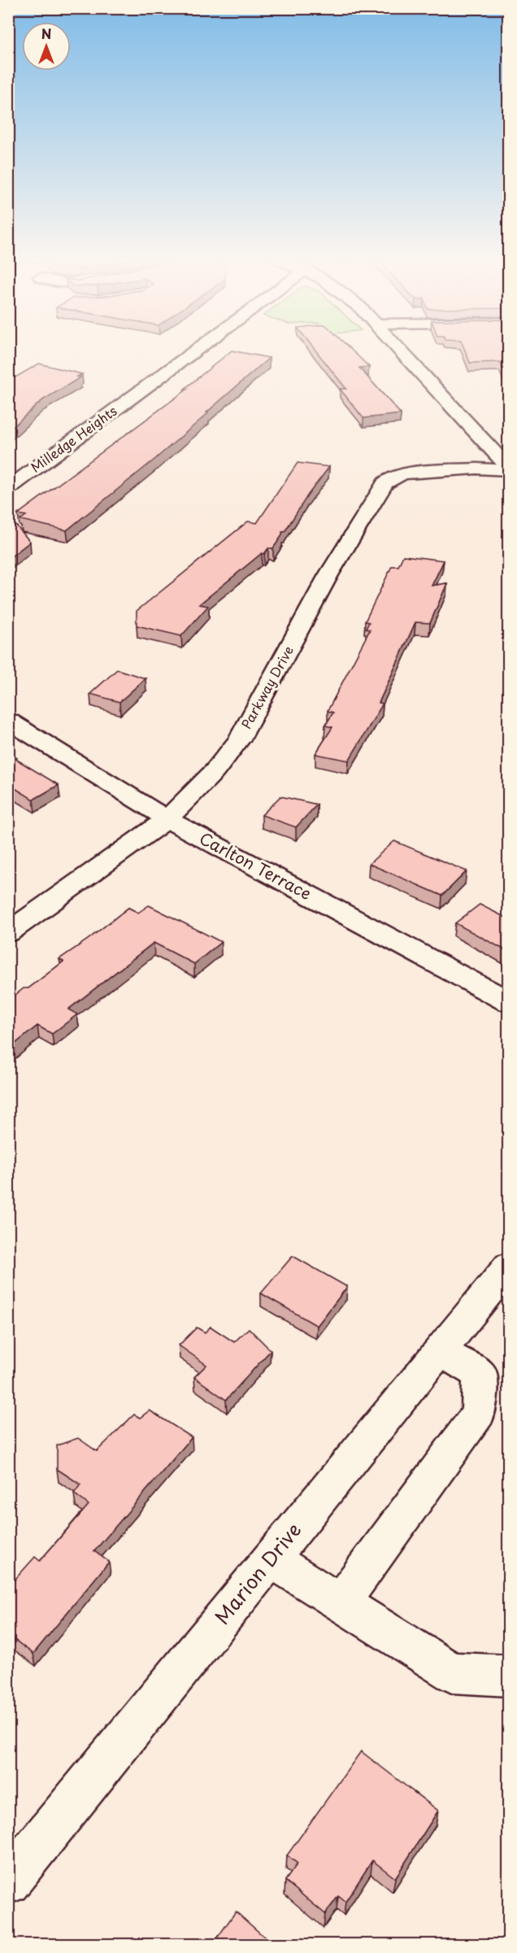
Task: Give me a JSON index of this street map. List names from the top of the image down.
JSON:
{
  "streets": {
    "street": [
      "Milledge Heights",
      "Parkway Drive",
      "Carlton Terrace",
      "Marion Drive"
    ]
  },
  "crossings": [
    ["Parkway Drive", "Carlton Terrace"]
  ],
  "north": "top"
}
